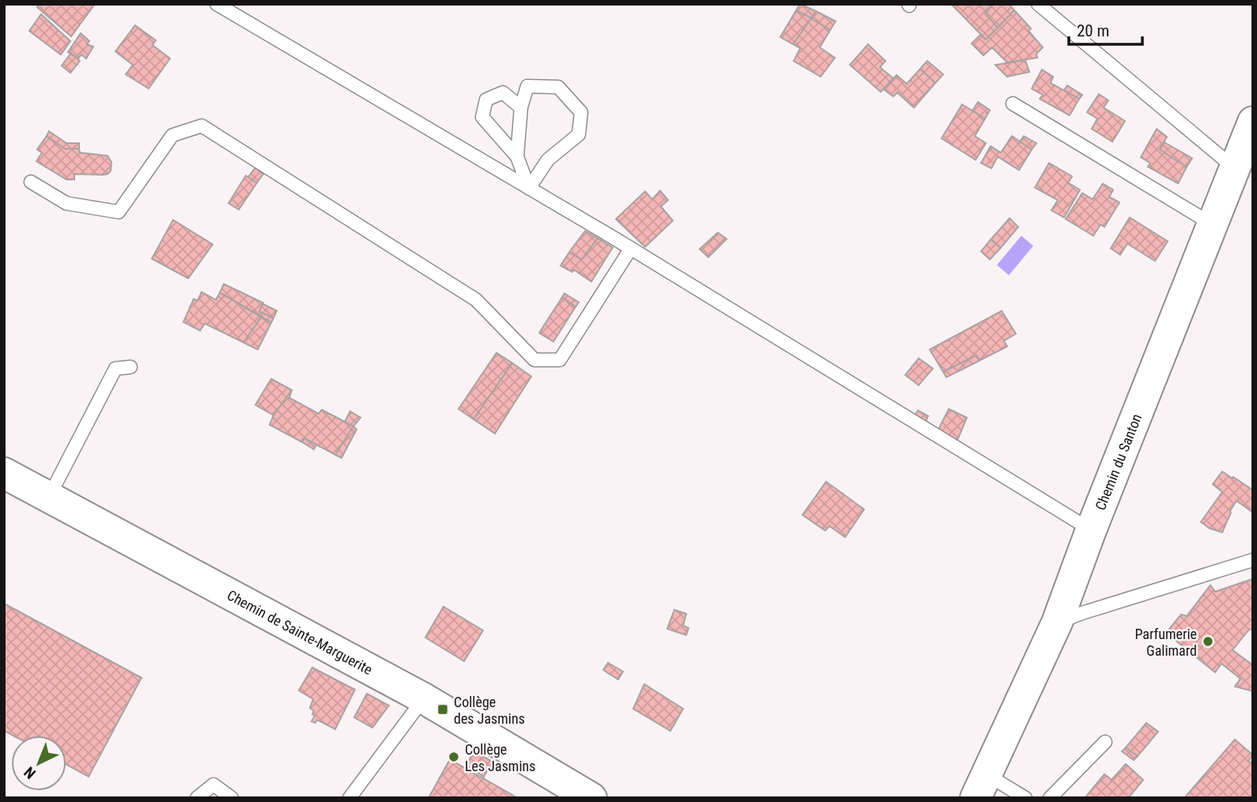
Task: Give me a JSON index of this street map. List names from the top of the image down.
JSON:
{
  "streets": {
    "street": ["Chemin du Santon", "Chemin de Sainte-Marguerite"]
  },
  "places": {
    "other": ["Parfumerie Galimard", "Collège Les Jasmins"],
    "transit": ["Collège des Jasmins"]
  },
  "scale_bar": "20 m",
  "north": "bottom left"
}
